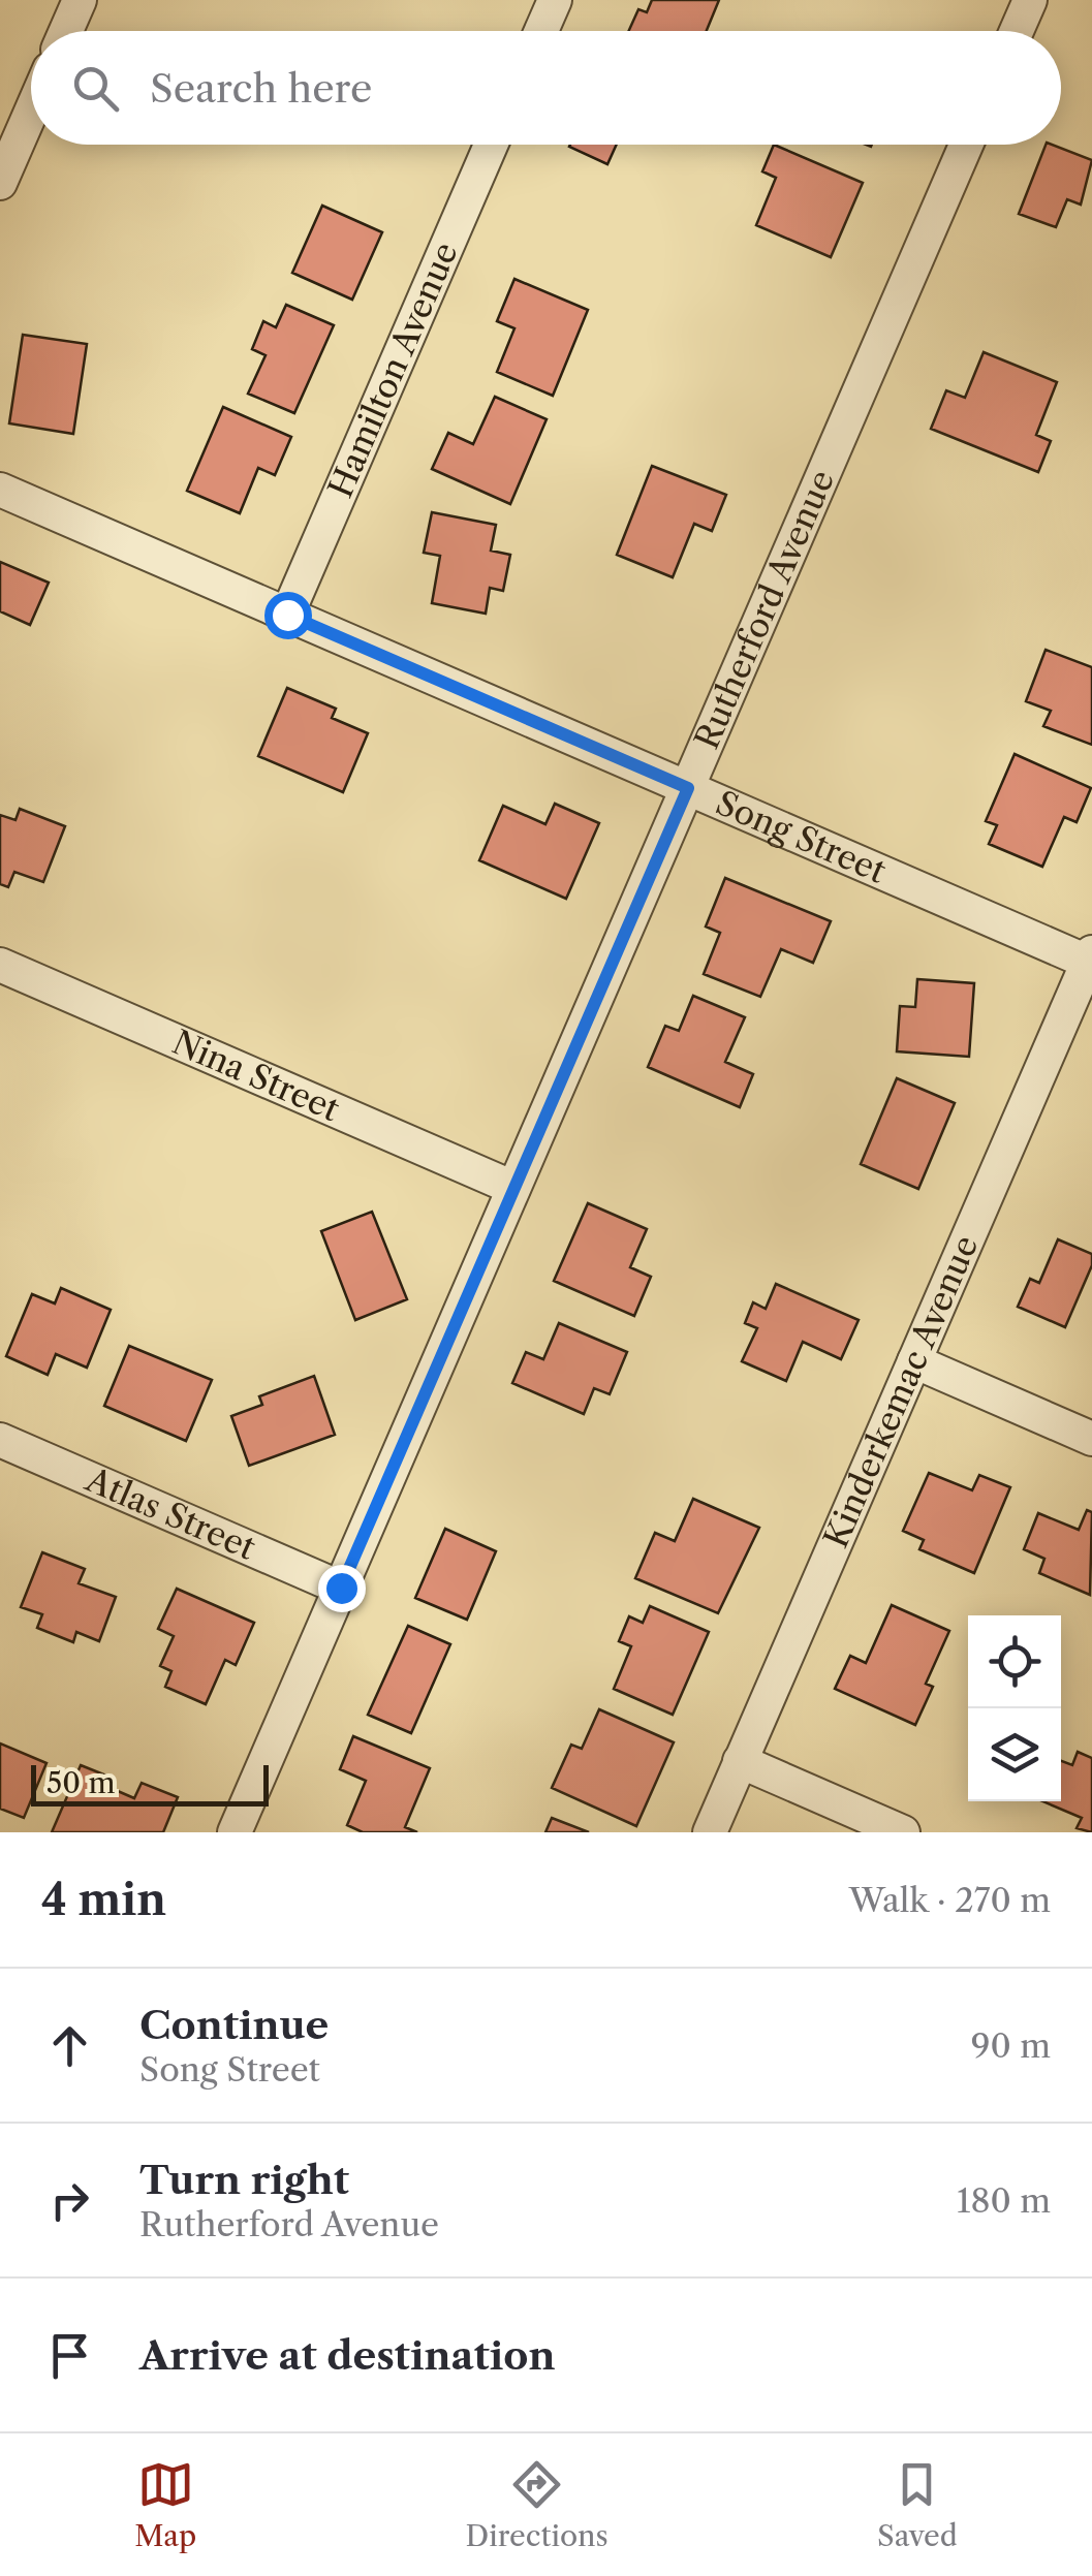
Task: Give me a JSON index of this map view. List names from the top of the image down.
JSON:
{
  "streets": {
    "street": [
      "Hamilton Avenue",
      "Rutherford Avenue",
      "Song Street",
      "Nina Street",
      "Kinderkemac Avenue",
      "Atlas Street"
    ]
  },
  "crossings": [
    ["Hamilton Avenue", "Song Street"],
    ["Rutherford Avenue", "Song Street"],
    ["Rutherford Avenue", "Nina Street"],
    ["Rutherford Avenue", "Atlas Street"],
    ["Song Street", "Kinderkemac Avenue"]
  ],
  "scale_bar": "50 m",
  "page": {
    "search": "Search here",
    "scale": "50 m",
    "heading": ["4 min", "Walk · 270 m"],
    "list": [
      ["Continue", "Song Street", "90 m"],
      ["Turn right", "Rutherford Avenue", "180 m"],
      "Arrive at destination"
    ],
    "nav": ["Map", "Directions", "Saved"]
  }
}
